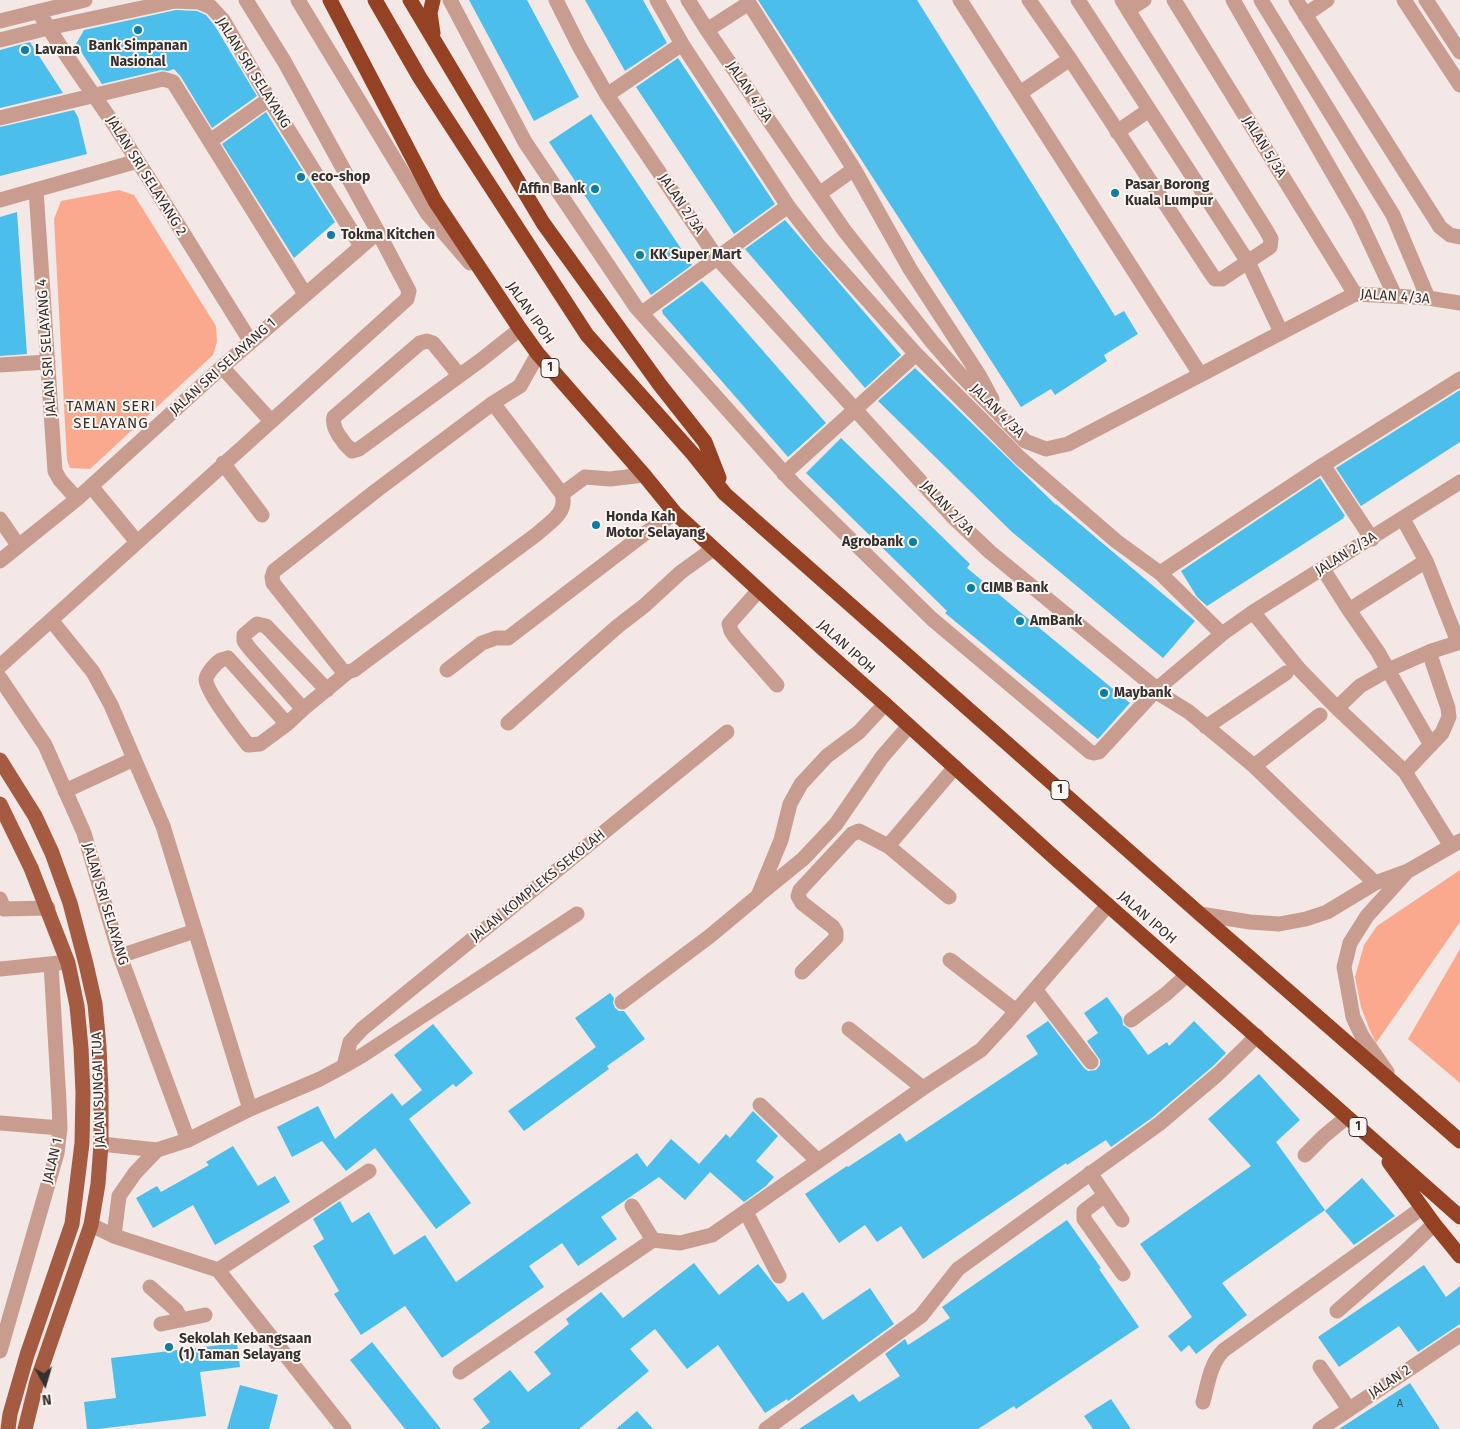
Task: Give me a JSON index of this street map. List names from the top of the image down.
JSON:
{
  "streets": {
    "highway": ["JALAN IPOH", "1"],
    "main road": ["JALAN SUNGAI TUA"],
    "street": [
      "JALAN SRI SELAYANG",
      "JALAN 4/3A",
      "JALAN 5/3A",
      "JALAN SRI SELAYANG 2",
      "JALAN 2/3A",
      "JALAN SRI SELAYANG 4",
      "JALAN SRI SELAYANG 1",
      "JALAN KOMPLEKS SEKOLAH",
      "JALAN 1",
      "JALAN 2"
    ]
  },
  "crossings": [
    ["JALAN SRI SELAYANG", "JALAN SRI SELAYANG 2"],
    ["JALAN SRI SELAYANG", "JALAN SRI SELAYANG 1"],
    ["JALAN 4/3A", "JALAN 5/3A"],
    ["JALAN SRI SELAYANG 2", "JALAN SRI SELAYANG 1"],
    ["JALAN SRI SELAYANG 4", "JALAN SRI SELAYANG 1"]
  ],
  "districts": ["TAMAN SERI SELAYANG"],
  "places": [
    "Bank Simpanan Nasional",
    "Lavana",
    "eco-shop",
    "Affin Bank",
    "Pasar Borong Kuala Lumpur",
    "Tokma Kitchen",
    "KK Super Mart",
    "Honda Kah Motor Selayang",
    "Agrobank",
    "CIMB Bank",
    "AmBank",
    "Maybank",
    "Sekolah Kebangsaan (1) Taman Selayang"
  ],
  "house_numbers": ["A"],
  "north": "bottom"
}
